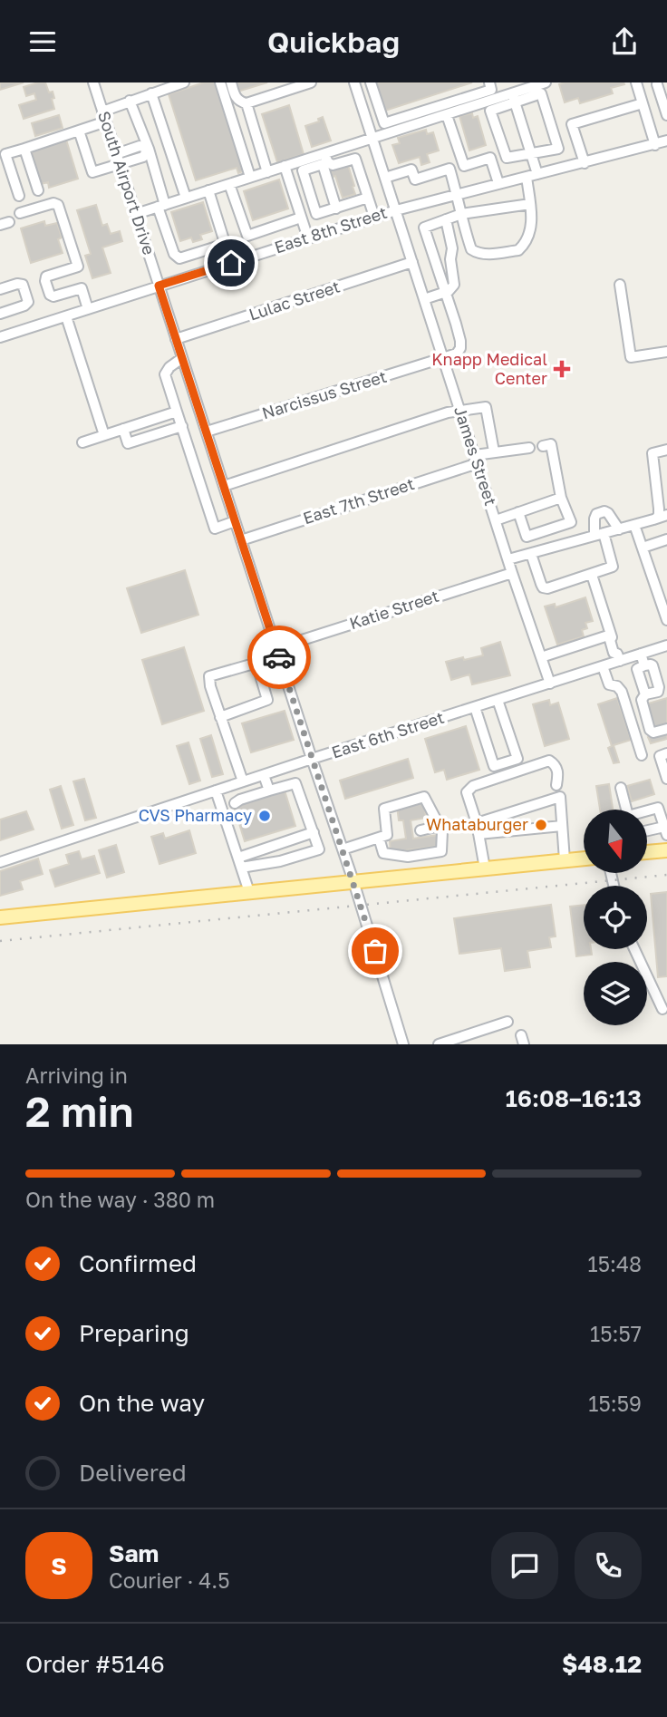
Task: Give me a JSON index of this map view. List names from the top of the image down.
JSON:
{
  "streets": {
    "street": [
      "South Airport Drive",
      "East 8th Street",
      "Lulac Street",
      "Narcissus Street",
      "James Street",
      "East 7th Street",
      "Katie Street",
      "East 6th Street"
    ]
  },
  "crossings": [
    ["South Airport Drive", "East 8th Street"],
    ["South Airport Drive", "Lulac Street"],
    ["South Airport Drive", "Narcissus Street"],
    ["South Airport Drive", "East 7th Street"],
    ["South Airport Drive", "Katie Street"],
    ["South Airport Drive", "East 6th Street"],
    ["East 8th Street", "James Street"],
    ["Lulac Street", "James Street"],
    ["Narcissus Street", "James Street"],
    ["James Street", "East 7th Street"],
    ["James Street", "Katie Street"],
    ["James Street", "East 6th Street"]
  ],
  "places": {
    "health": ["Knapp Medical Center"],
    "other": ["CVS Pharmacy", "Whataburger"]
  },
  "north": "bottom",
  "page": {
    "header": "Quickbag",
    "heading": ["2 min", "Arriving in", "16:08–16:13"],
    "panel": [
      "Sam",
      "Courier · 4.5",
      "Order #5146",
      "$48.12"
    ],
    "bar": "On the way · 380 m",
    "list": [
      ["Confirmed", "15:48"],
      ["Preparing", "15:57"],
      ["On the way", "15:59"],
      "Delivered"
    ],
    "round": "S"
  }
}
